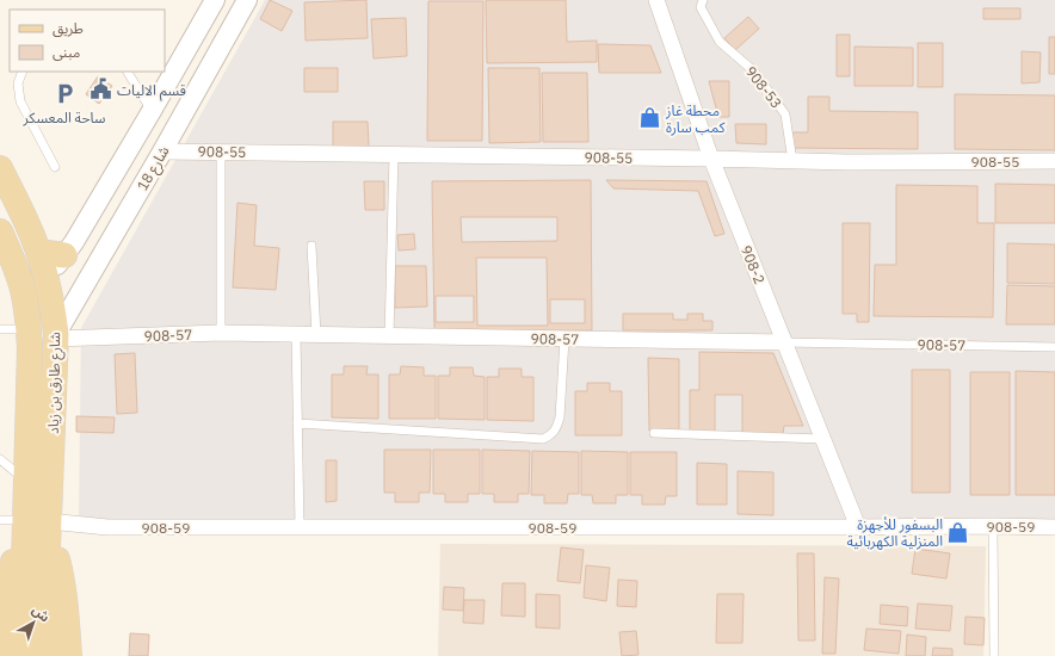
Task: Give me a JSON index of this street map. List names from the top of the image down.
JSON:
{
  "streets": {
    "main road": ["شارع طارق بن زياد"],
    "street": [
      "908-55",
      "شارع 18",
      "908-2",
      "908-57",
      "908-59"
    ],
    "lane": ["908-53"]
  },
  "crossings": [
    ["908-53", "908-55"],
    ["908-55", "شارع 18"],
    ["908-55", "908-2"],
    ["شارع 18", "908-57"],
    ["شارع 18", "شارع طارق بن زياد"],
    ["908-2", "908-57"],
    ["908-2", "908-59"],
    ["908-57", "شارع طارق بن زياد"],
    ["شارع طارق بن زياد", "908-59"]
  ],
  "places": {
    "public building": ["قسم الاليات"],
    "parking": ["ساحة المعسكر"],
    "shop": ["محطة غاز كمب سارة", "البسفور للأجهزة المنزلية الكهربائية"]
  },
  "legend": ["طريق", "مبنى"],
  "north": "top right"
}
